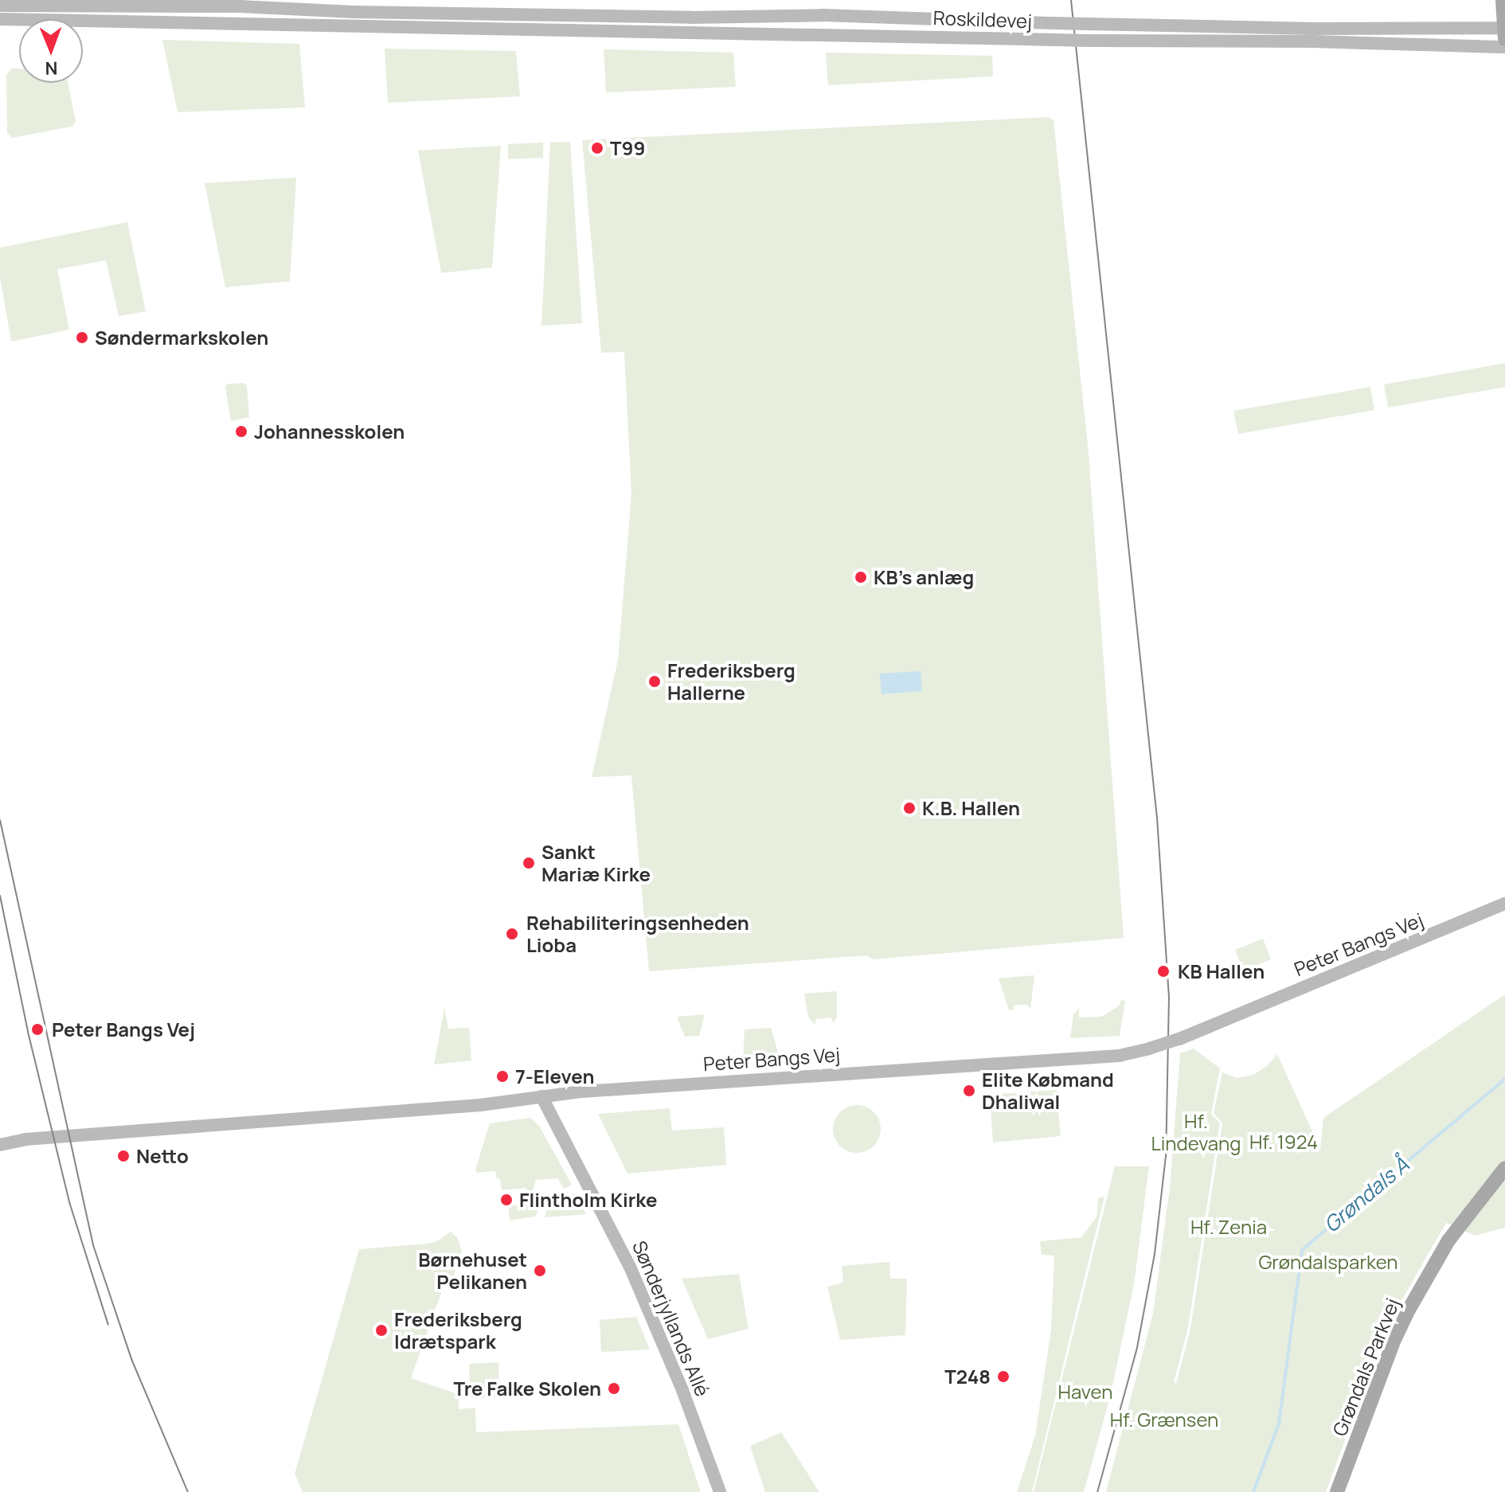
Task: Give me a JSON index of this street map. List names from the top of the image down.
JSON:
{
  "streets": {
    "main road": ["Grøndals Parkvej"],
    "street": ["Roskildevej", "Peter Bangs Vej", "Sønderjyllands Allé"]
  },
  "crossings": [
    ["Peter Bangs Vej", "Sønderjyllands Allé"]
  ],
  "water": ["Grøndals Å"],
  "parks": [
    "Hf. Lindevang",
    "Hf. 1924",
    "Hf. Zenia",
    "Grøndalsparken",
    "Haven",
    "Hf. Grænsen"
  ],
  "places": [
    "T99",
    "Søndermarkskolen",
    "Johannesskolen",
    "KB's anlæg",
    "Frederiksberg Hallerne",
    "K.B. Hallen",
    "Sankt Mariæ Kirke",
    "Rehabiliteringsenheden Lioba",
    "KB Hallen",
    "Peter Bangs Vej",
    "7-Eleven",
    "Elite Købmand Dhaliwal",
    "Netto",
    "Flintholm Kirke",
    "Børnehuset Pelikanen",
    "Frederiksberg Idrætspark",
    "T248",
    "Tre Falke Skolen"
  ],
  "north": "bottom"
}
